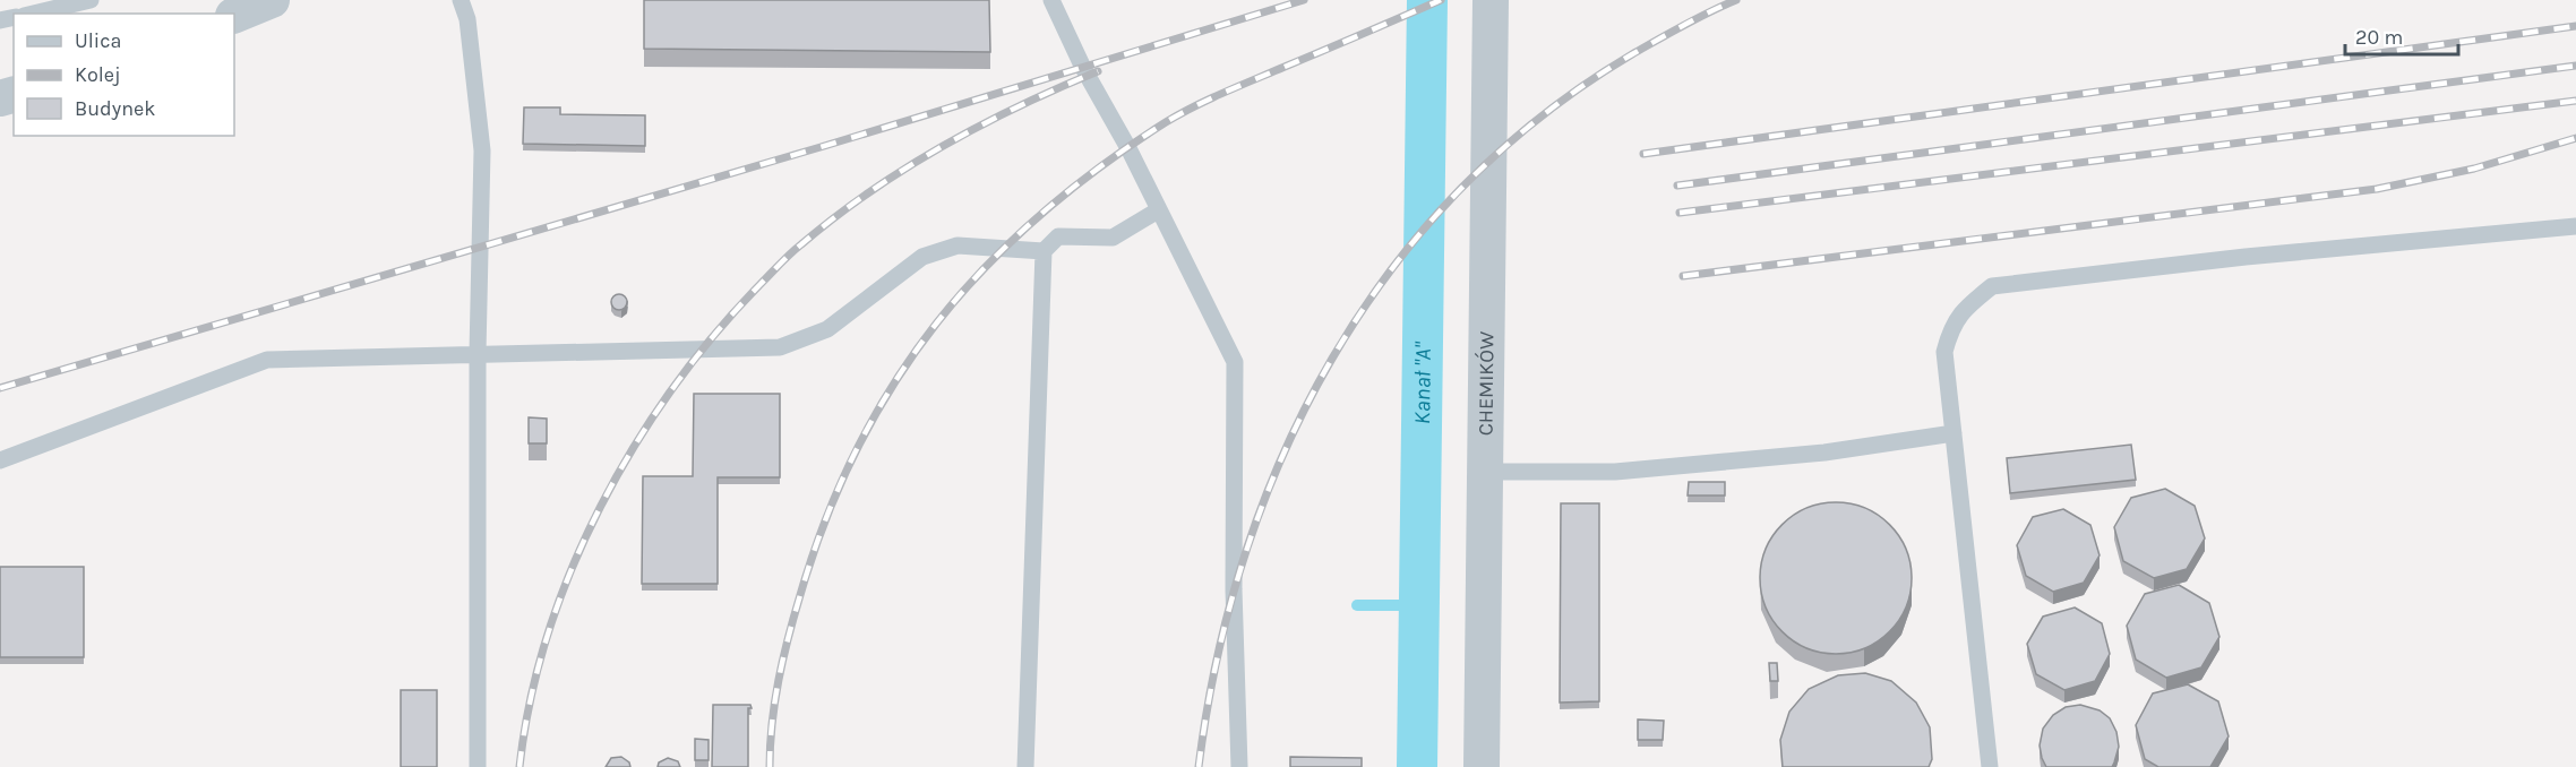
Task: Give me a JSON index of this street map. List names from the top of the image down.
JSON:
{
  "streets": {
    "street": ["CHEMIKÓW"]
  },
  "water": ["Kanał \"A\""],
  "legend": ["Ulica", "Kolej", "Budynek"],
  "scale_bar": "20 m"
}
